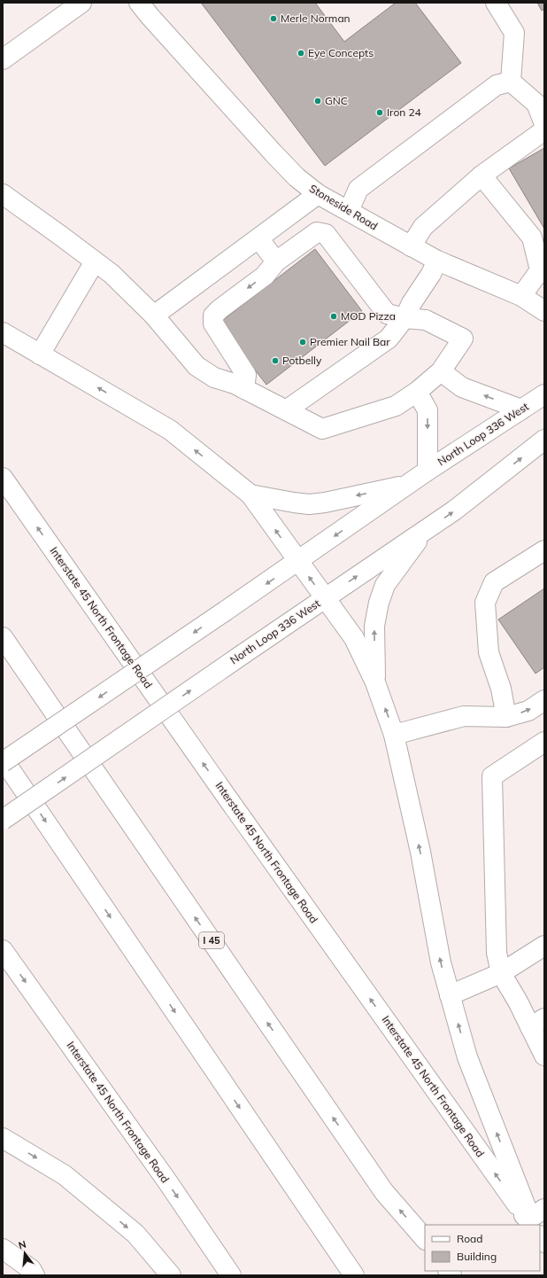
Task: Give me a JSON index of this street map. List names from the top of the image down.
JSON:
{
  "streets": {
    "main road": [
      "Stoneside Road",
      "North Loop 336 West",
      "Interstate 45 North Frontage Road",
      "I 45"
    ]
  },
  "places": [
    "Merle Norman",
    "Eye Concepts",
    "GNC",
    "Iron 24",
    "MOD Pizza",
    "Premier Nail Bar",
    "Potbelly"
  ],
  "legend": ["Road", "Building"],
  "north": "top"
}
